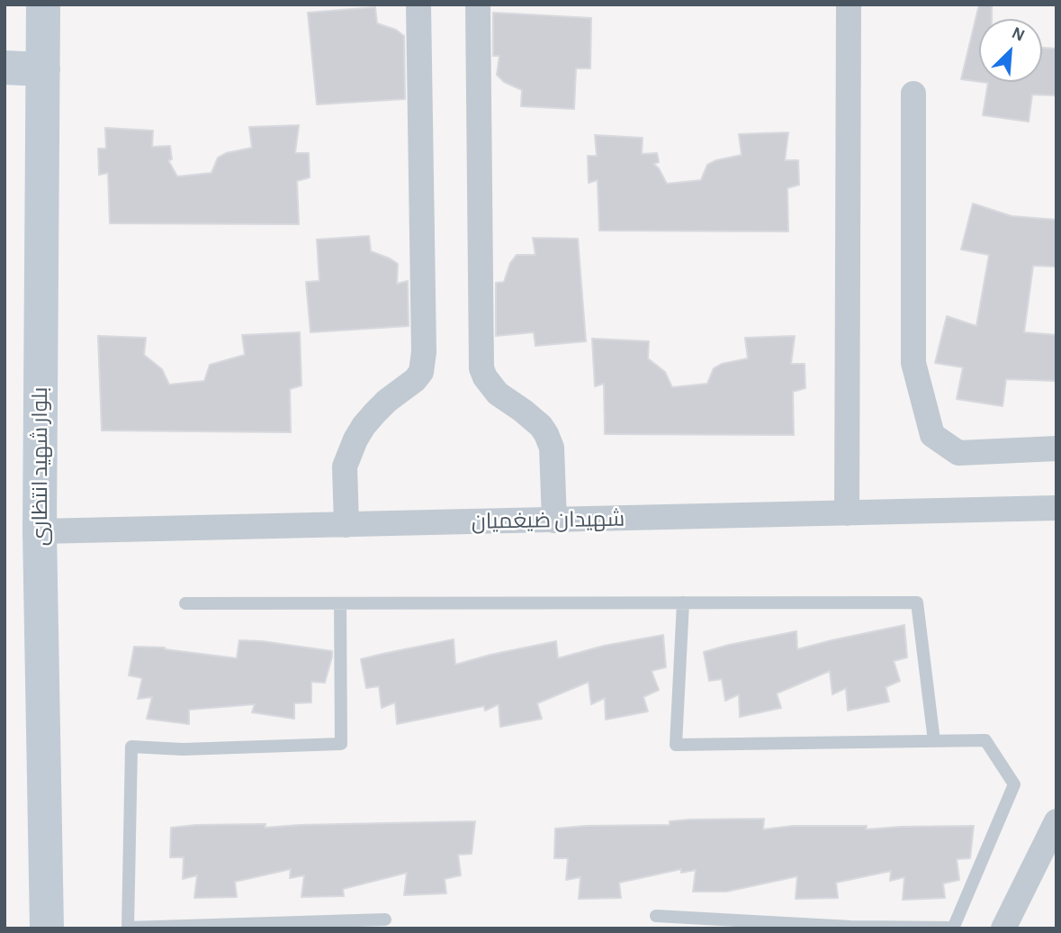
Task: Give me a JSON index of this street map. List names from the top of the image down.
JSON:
{
  "streets": {
    "main road": ["بلوار شهید انتظاری"],
    "street": ["شهیدان ضیغمیان"]
  },
  "crossings": [
    ["بلوار شهید انتظاری", "شهیدان ضیغمیان"]
  ],
  "north": "top right"
}
